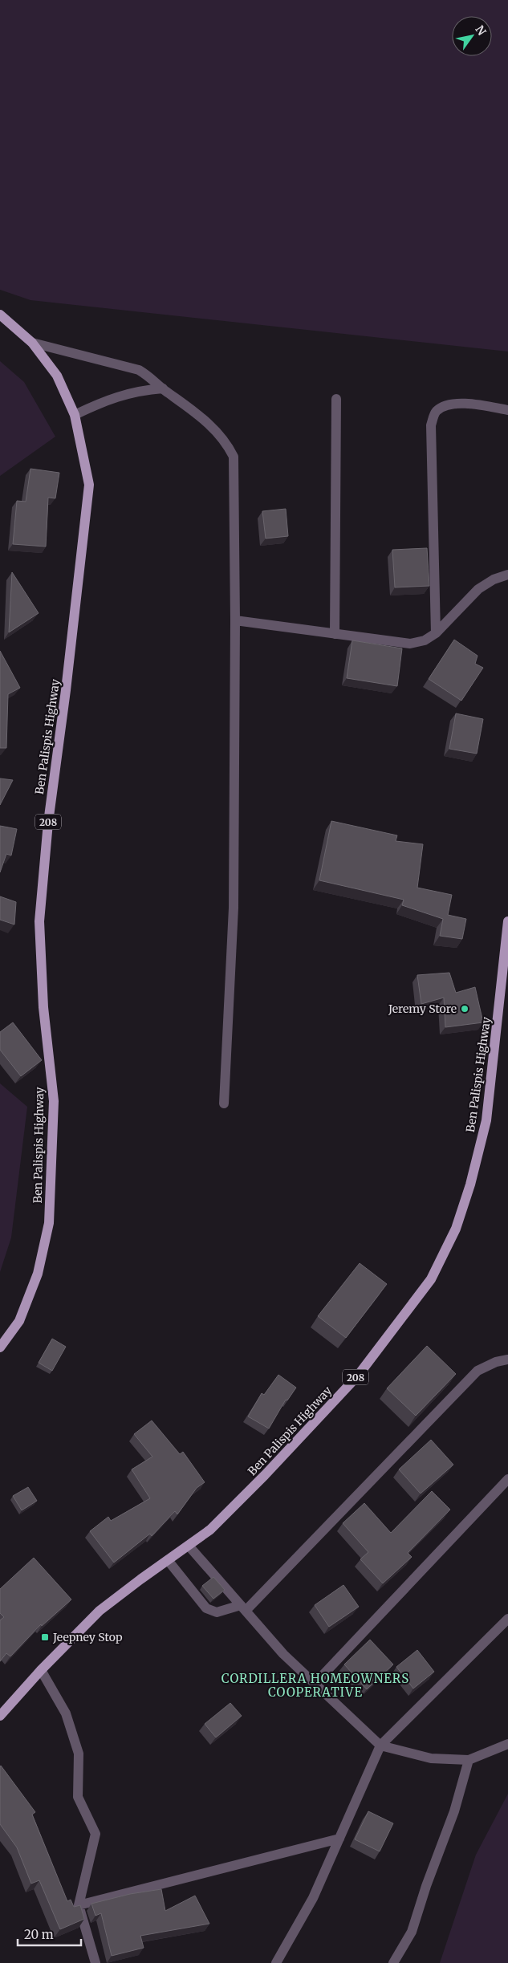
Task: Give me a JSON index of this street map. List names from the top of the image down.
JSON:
{
  "streets": {
    "main road": ["Ben Palispis Highway", "208"]
  },
  "districts": ["CORDILLERA HOMEOWNERS COOPERATIVE"],
  "places": {
    "other": ["Jeremy Store"],
    "transit": ["Jeepney Stop"]
  },
  "scale_bar": "20 m",
  "north": "top right"
}
